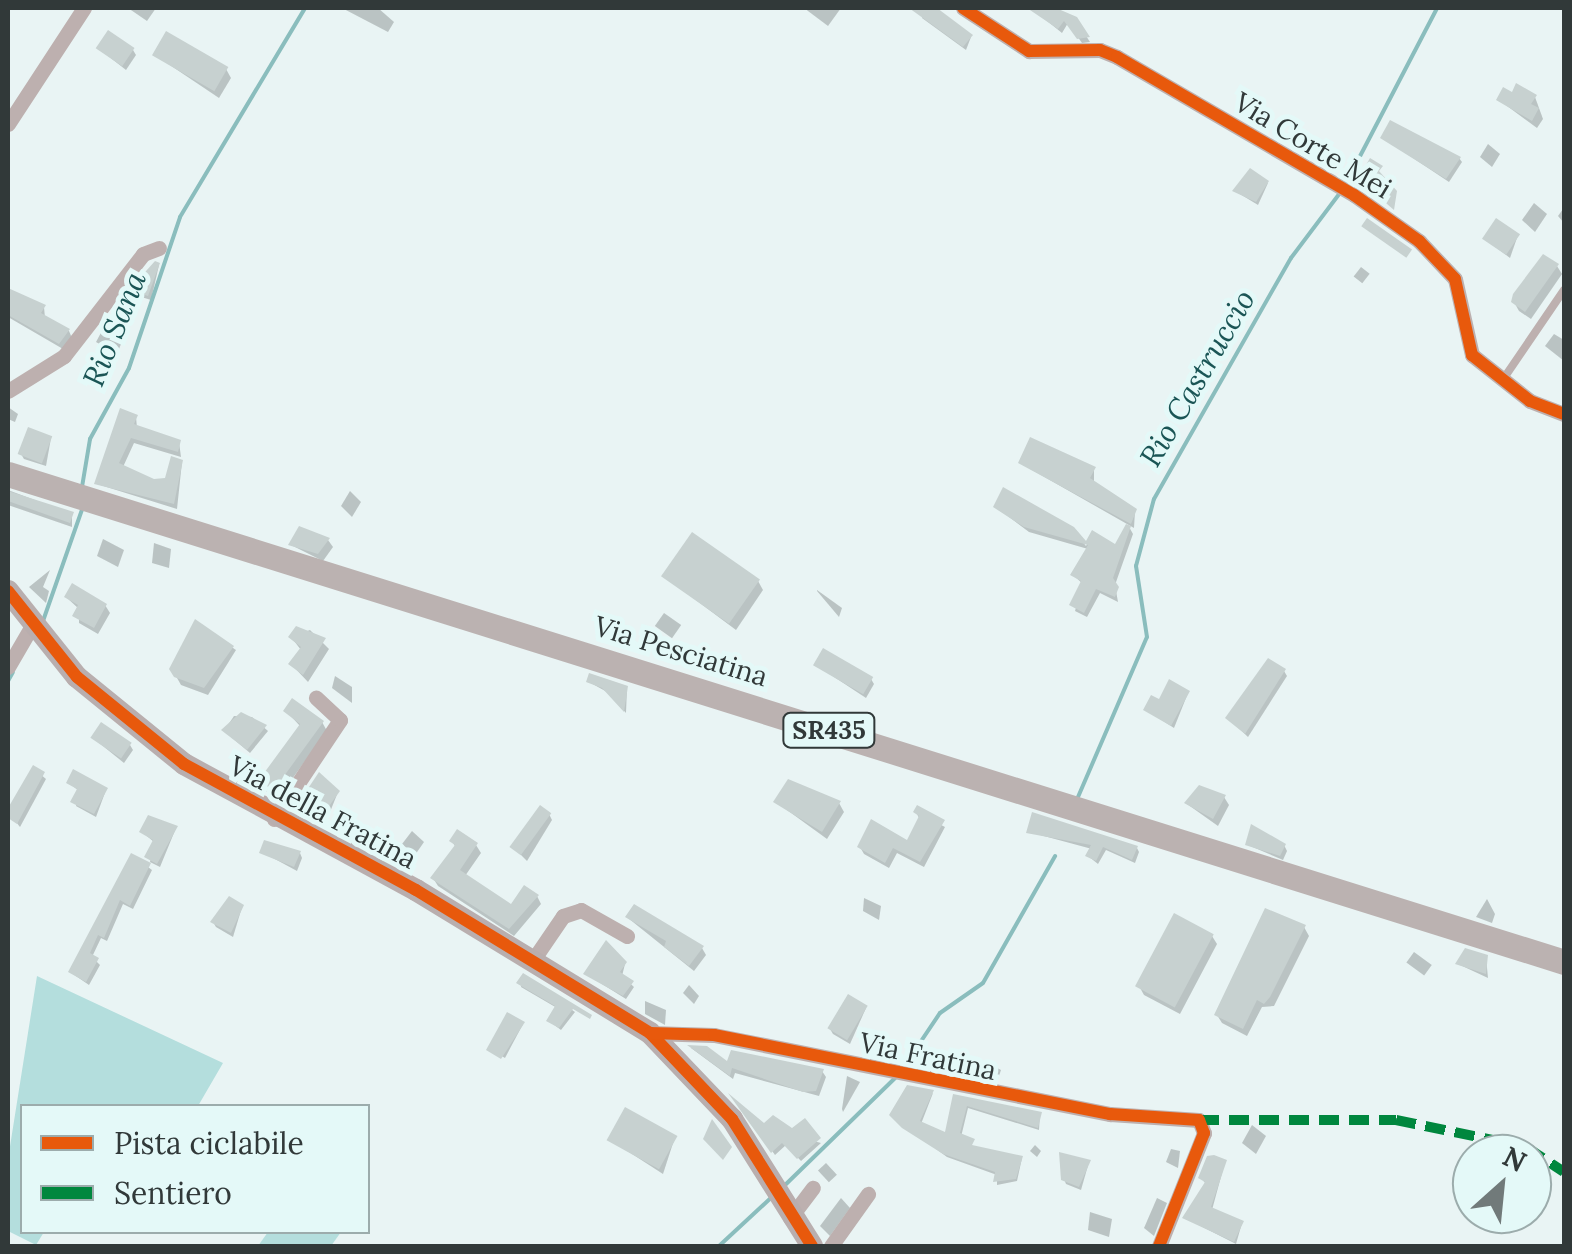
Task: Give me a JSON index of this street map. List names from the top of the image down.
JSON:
{
  "streets": {
    "main road": ["Via Pesciatina", "SR435"],
    "street": ["Via Corte Mei", "Via della Fratina", "Via Fratina"]
  },
  "crossings": [
    ["Via della Fratina", "Via Fratina"]
  ],
  "water": ["Rio Sana", "Rio Castruccio"],
  "legend": ["Pista ciclabile", "Sentiero"],
  "north": "top right"
}
